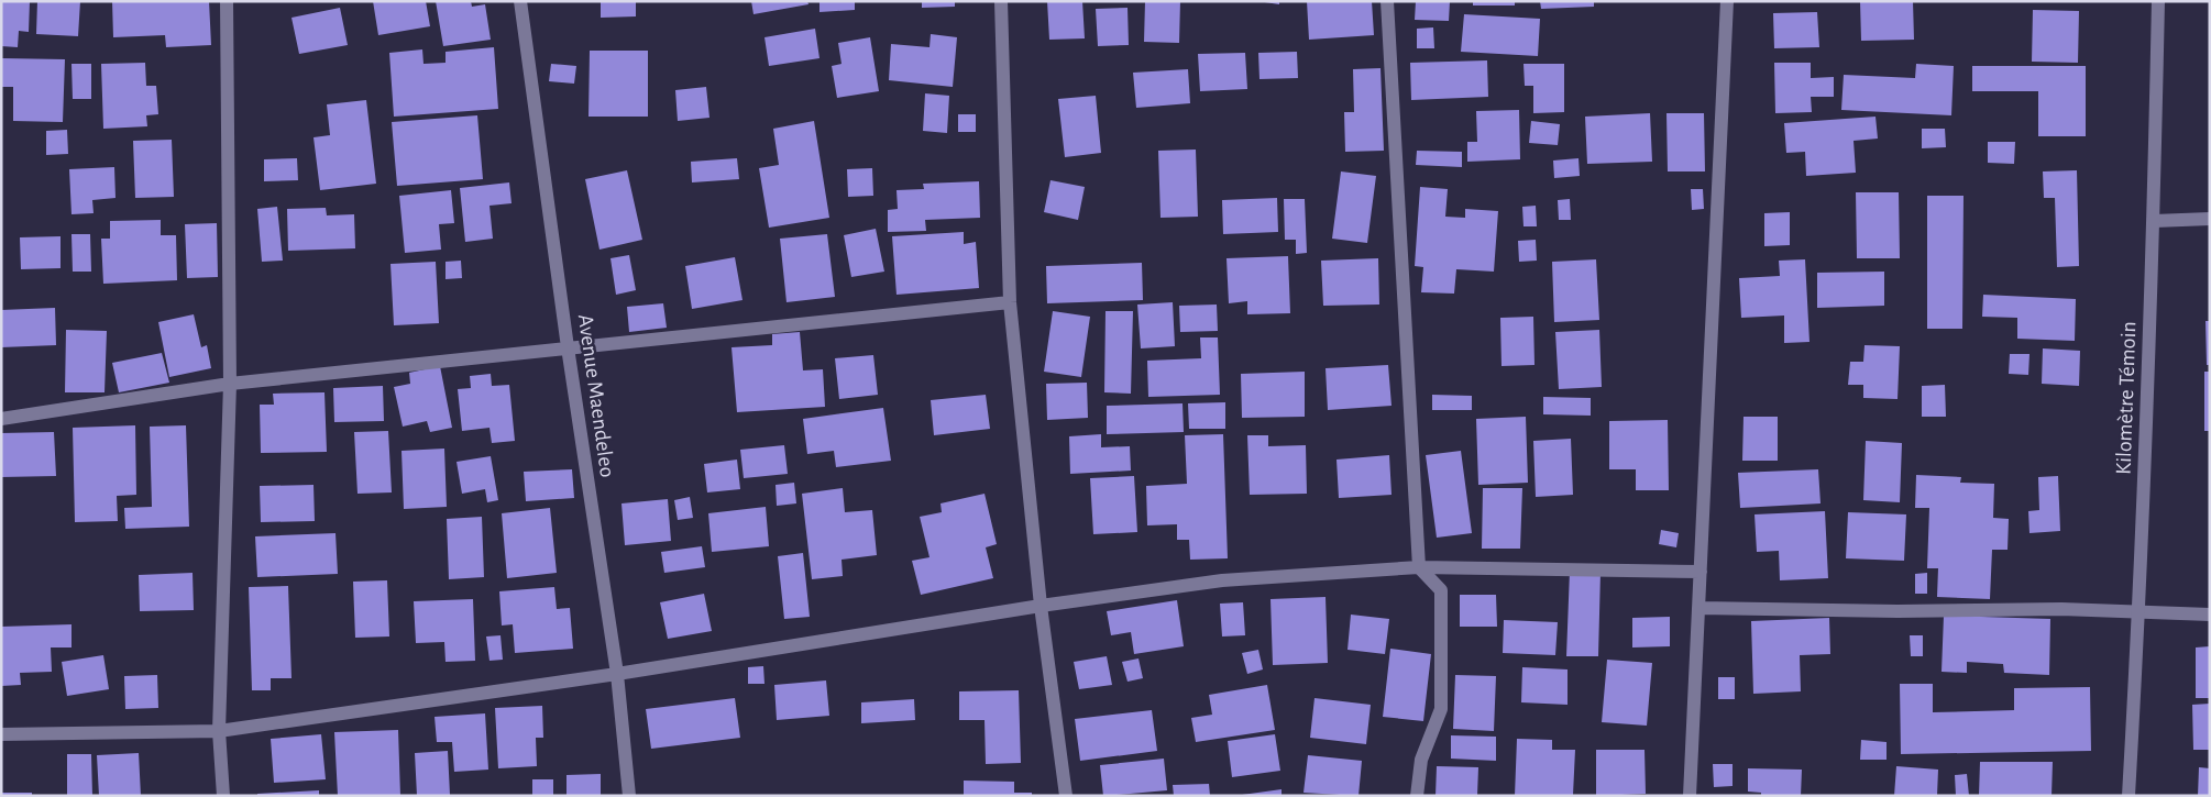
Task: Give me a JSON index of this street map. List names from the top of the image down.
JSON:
{
  "streets": {
    "street": ["Avenue Maendeleo", "Kilomètre Témoin"]
  }
}
